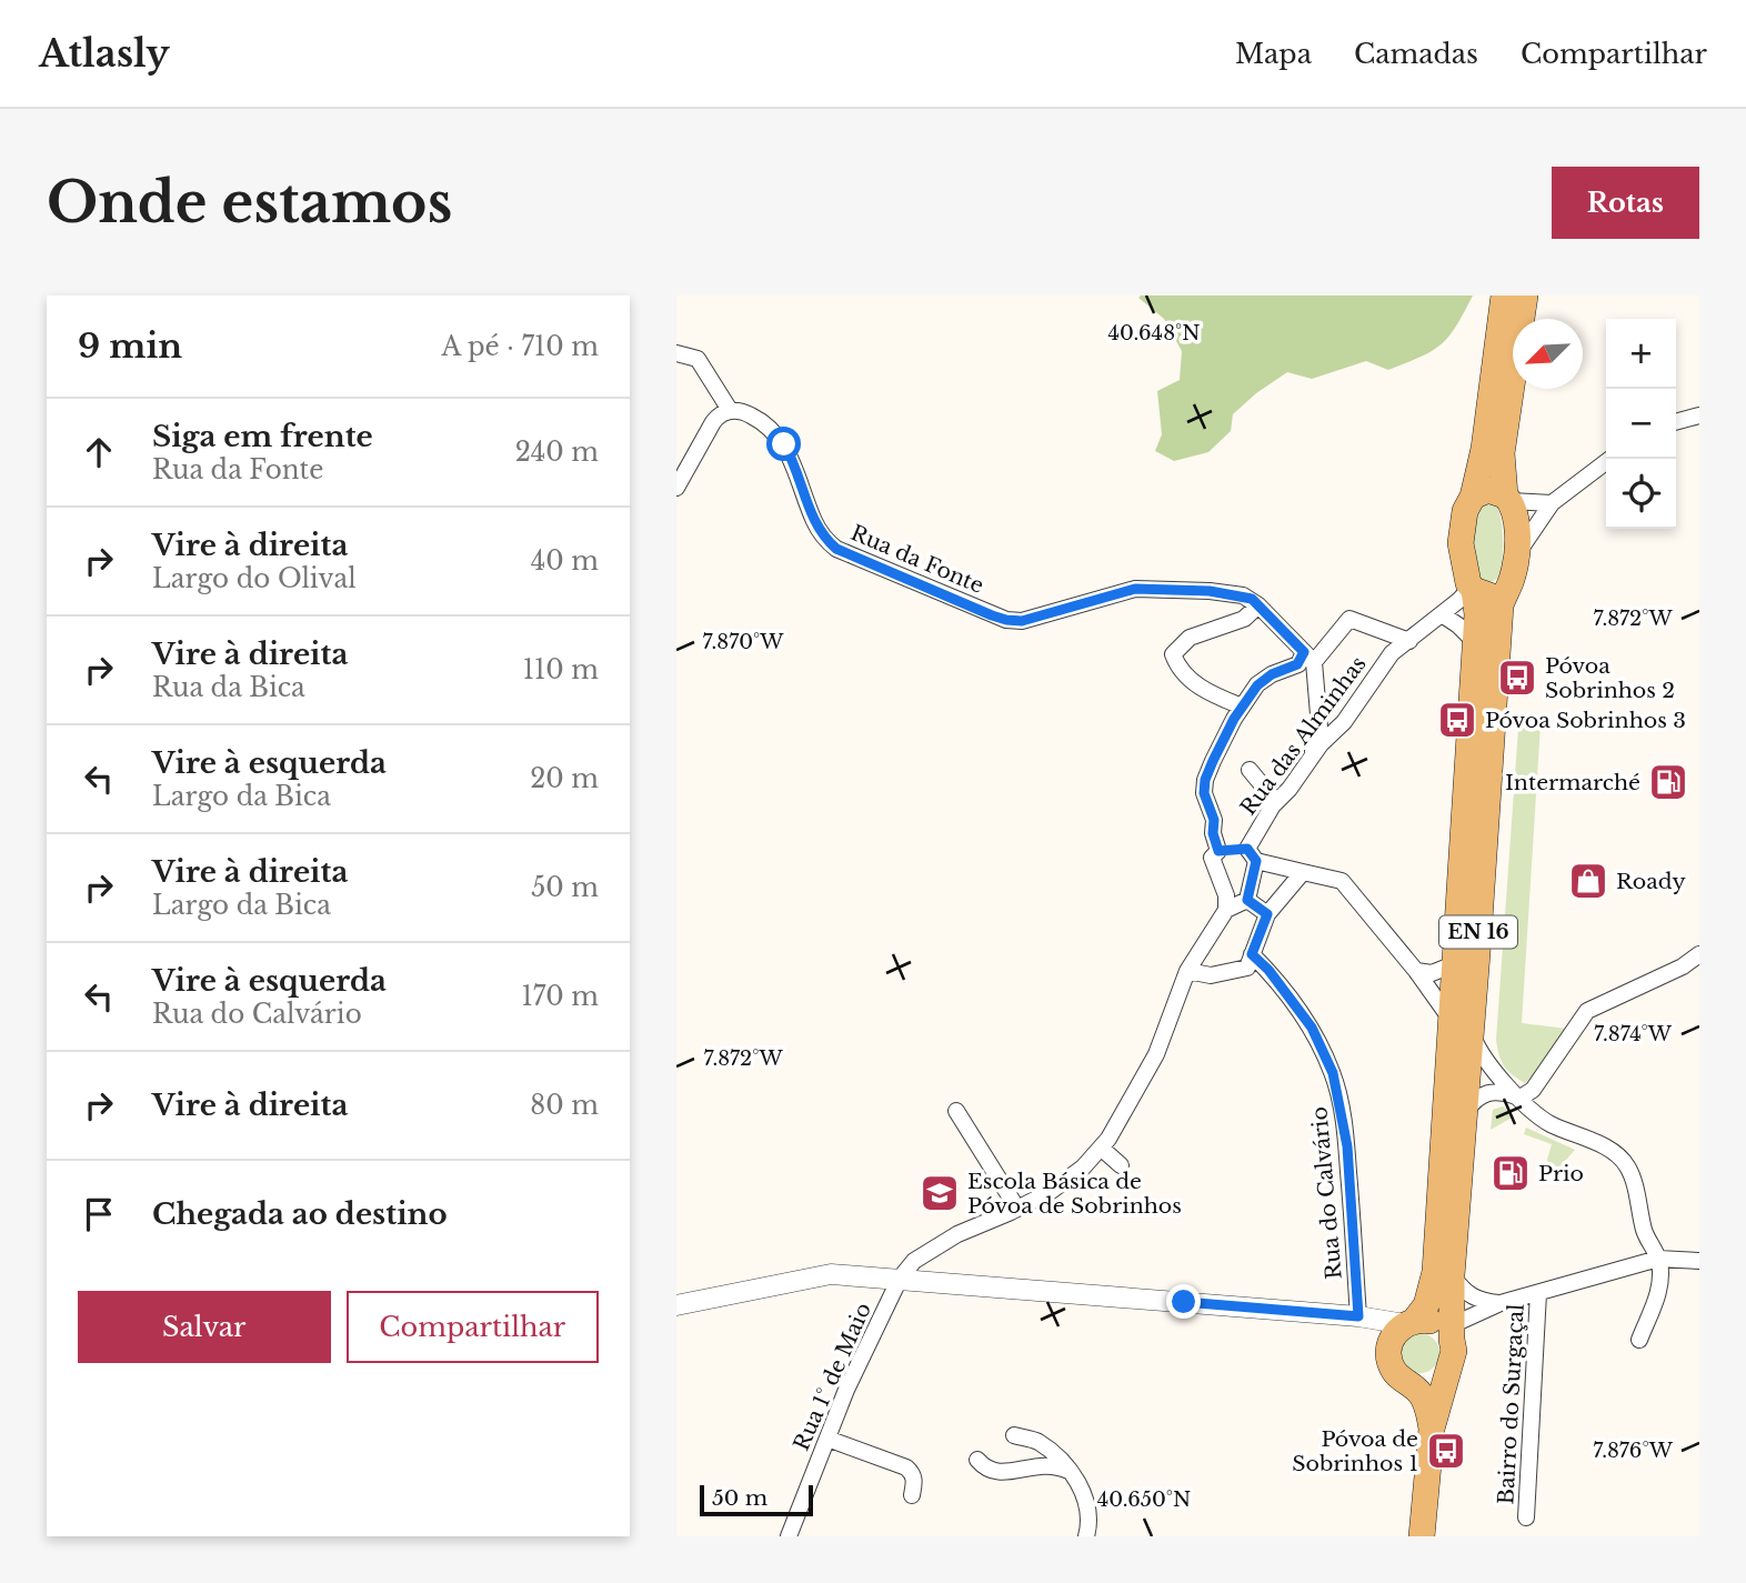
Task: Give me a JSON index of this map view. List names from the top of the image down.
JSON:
{
  "streets": {
    "main road": ["EN 16"],
    "street": [
      "Rua da Fonte",
      "Rua das Alminhas",
      "Rua do Calvário",
      "Rua 1° de Maio",
      "Bairro do Surgaçal"
    ]
  },
  "crossings": [
    ["EN 16", "Bairro do Surgaçal"]
  ],
  "places": {
    "bus stop": ["Póvoa Sobrinhos 2", "Póvoa Sobrinhos 3", "Póvoa de Sobrinhos 1"],
    "fuel station": ["Intermarché", "Prio"],
    "shop": ["Roady"],
    "school or university": ["Escola Básica de Póvoa de Sobrinhos"]
  },
  "scale_bar": "50 m",
  "north": "bottom left",
  "page": {
    "header": "Atlasly",
    "nav": ["Mapa", "Camadas", "Compartilhar"],
    "buttons": [
      "Rotas",
      ["Salvar", "Compartilhar"]
    ],
    "title": "Onde estamos",
    "heading": ["9 min", "A pé · 710 m"],
    "map_buttons": ["+", "−"],
    "list": [
      ["Siga em frente", "Rua da Fonte", "240 m"],
      ["Vire à direita", "Largo do Olival", "40 m"],
      ["Vire à direita", "Rua da Bica", "110 m"],
      ["Vire à esquerda", "Largo da Bica", "20 m"],
      ["Vire à direita", "Largo da Bica", "50 m"],
      ["Vire à esquerda", "Rua do Calvário", "170 m"],
      ["Vire à direita", "80 m"],
      "Chegada ao destino"
    ],
    "scale": "50 m"
  },
  "coordinates": [
    "40.648°N",
    "7.872°W",
    "7.870°W",
    "7.874°W",
    "7.876°W",
    "40.650°N"
  ]
}
